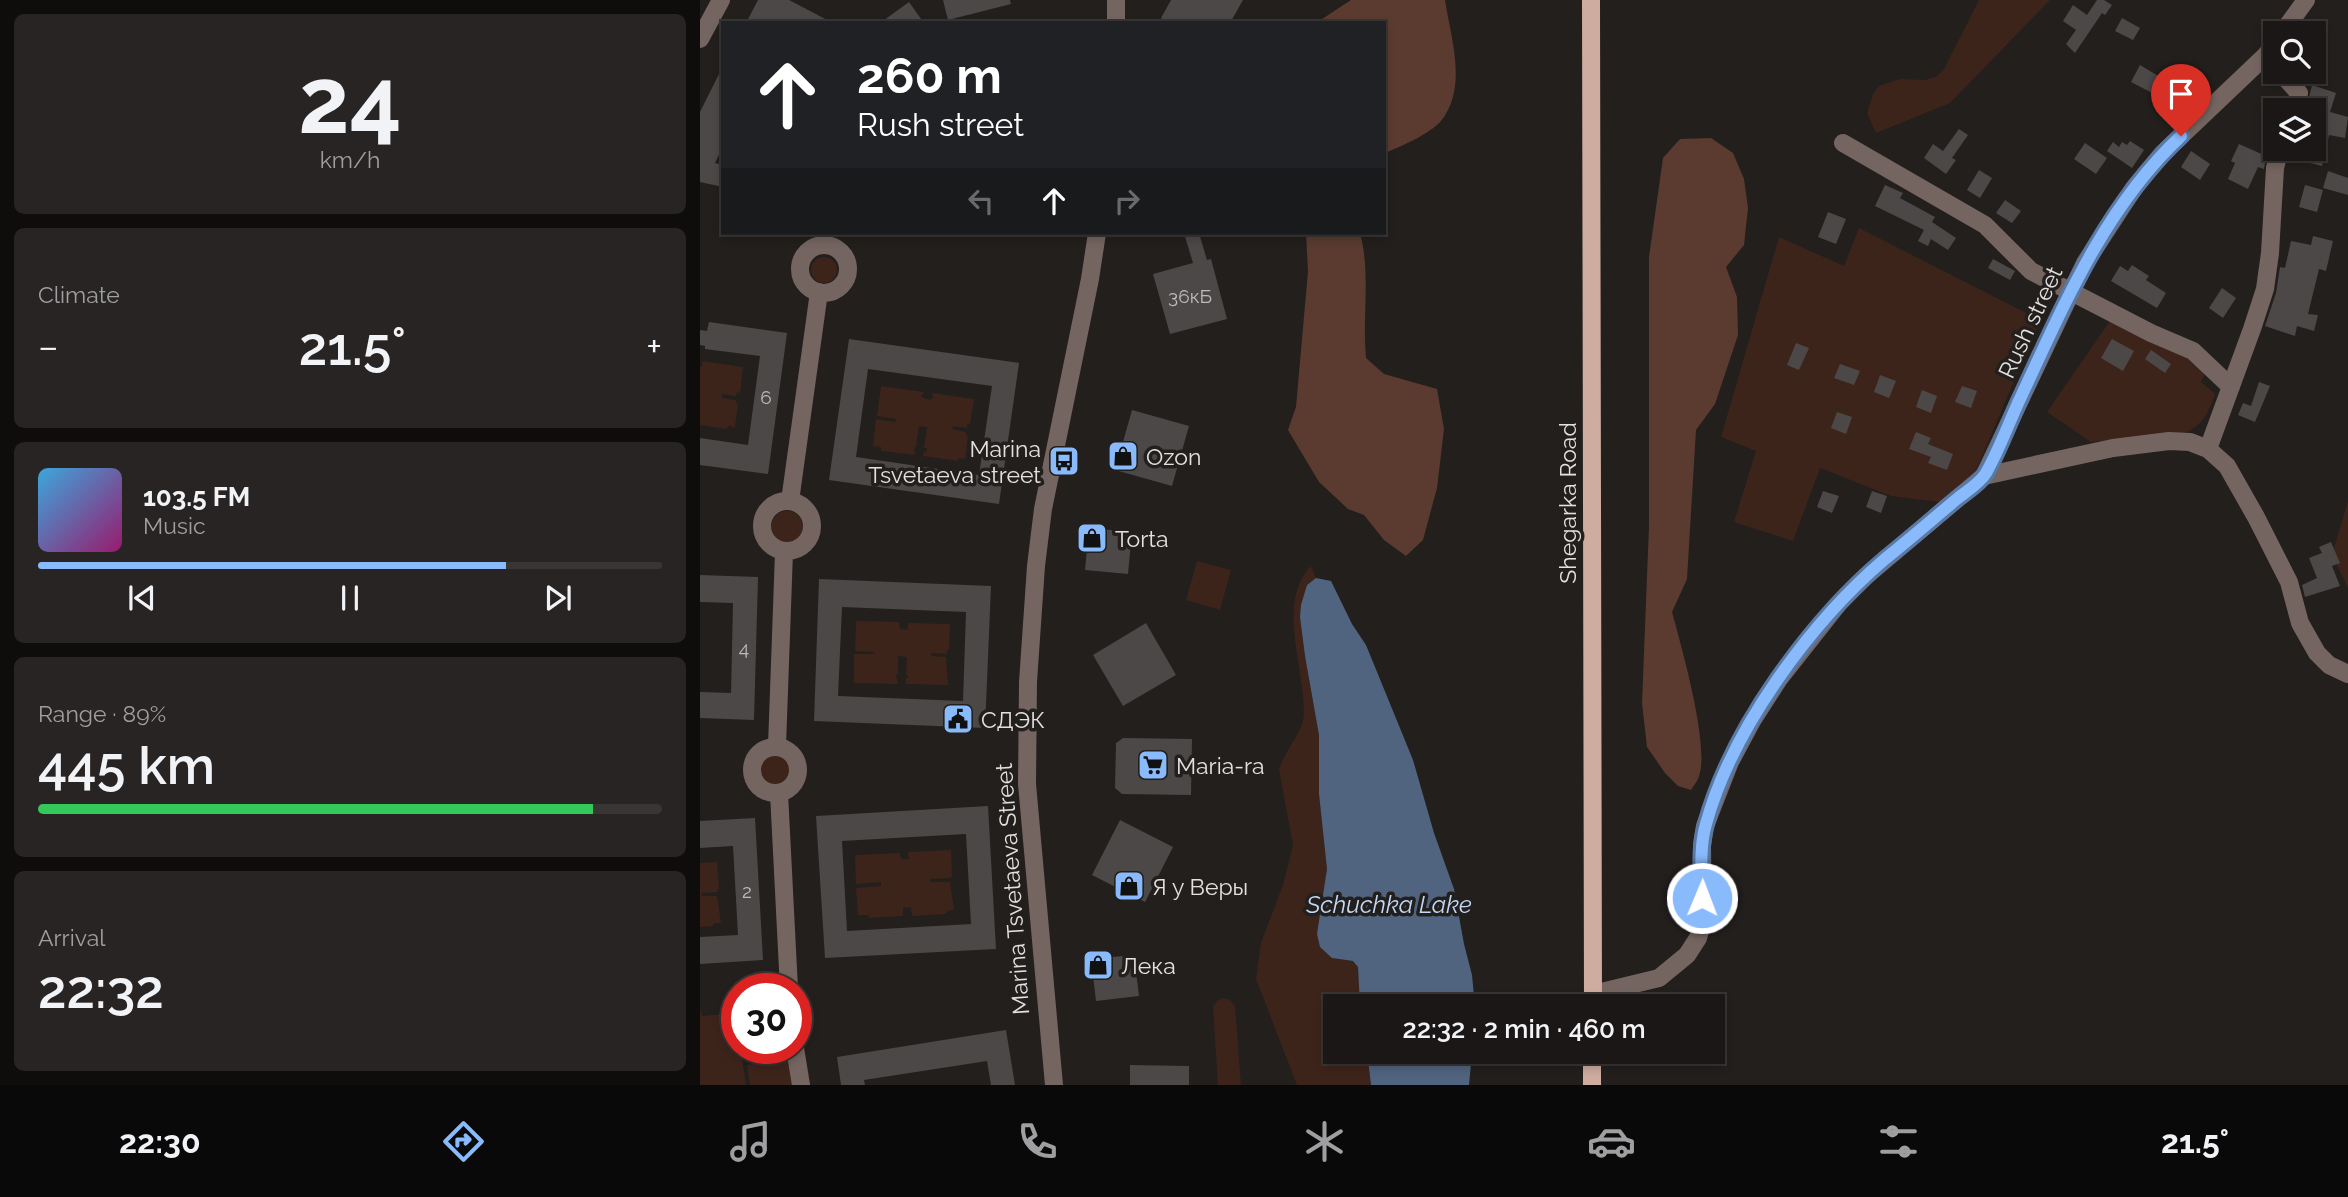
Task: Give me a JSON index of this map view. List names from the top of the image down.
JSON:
{
  "streets": {
    "main road": ["Shegarka Road"],
    "street": ["Rush street", "Marina Tsvetaeva Street"]
  },
  "water": ["Schuchka Lake"],
  "places": {
    "shop": [
      "Ozon",
      "Torta",
      "Я у Веры",
      "Лека"
    ],
    "bus stop": ["Marina Tsvetaeva street"],
    "public building": ["СДЭК"],
    "supermarket": ["Maria-ra"]
  },
  "house_numbers": [
    "36кБ",
    "6",
    "4",
    "2"
  ],
  "page": {
    "tile": [
      ["24", "km/h"],
      "Climate",
      ["Range · 89%", "445 km"],
      ["Arrival", "22:32"]
    ],
    "turn": ["260 m", "Rush street"],
    "heat": ["−", "21.5°", "+"],
    "song": ["103.5 FM", "Music"],
    "limit": "30",
    "trip": "22:32 · 2 min · 460 m",
    "tabs": ["22:30", "21.5°"]
  }
}
